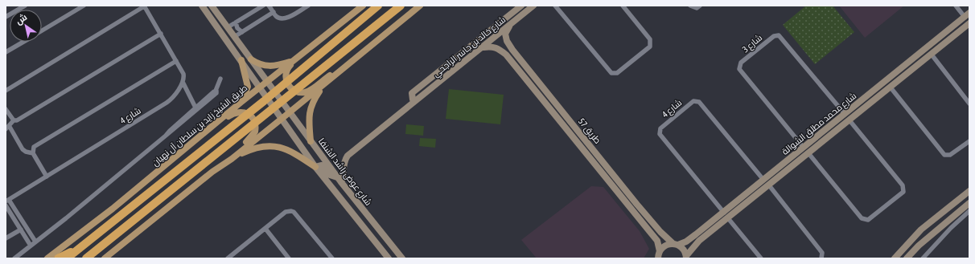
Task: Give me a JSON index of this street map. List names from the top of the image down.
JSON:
{
  "streets": {
    "main road": ["طريق الشيخ زايد بن سلطان آل نهيان"],
    "street": [
      "شارع 3",
      "شارع خالد بن جاسر الراجحي",
      "شارع 4",
      "شارع محمد مطلق الشوالة",
      "طريق 57",
      "شارع عوض راشد الشنفا"
    ]
  },
  "crossings": [
    ["شارع 3", "شارع محمد مطلق الشوالة"],
    ["شارع خالد بن جاسر الراجحي", "طريق 57"],
    ["شارع خالد بن جاسر الراجحي", "شارع عوض راشد الشنفا"],
    ["شارع 4", "شارع محمد مطلق الشوالة"],
    ["شارع محمد مطلق الشوالة", "طريق 57"],
    ["طريق الشيخ زايد بن سلطان آل نهيان", "شارع عوض راشد الشنفا"]
  ],
  "north": "top left"
}
